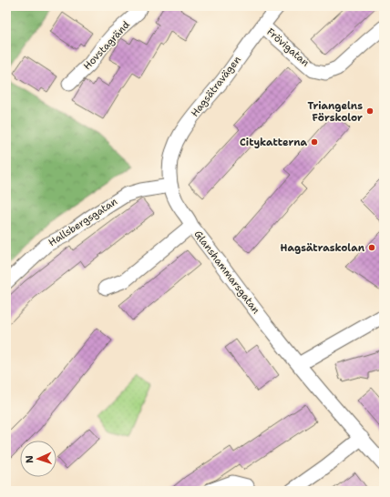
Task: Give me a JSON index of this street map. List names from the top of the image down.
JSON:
{
  "streets": {
    "street": [
      "Hovstagränd",
      "Frövigatan",
      "Hagsätravägen",
      "Hallsbergsgatan",
      "Glanshammarsgatan"
    ]
  },
  "crossings": [
    ["Frövigatan", "Hagsätravägen"],
    ["Hagsätravägen", "Hallsbergsgatan"],
    ["Hagsätravägen", "Glanshammarsgatan"],
    ["Hallsbergsgatan", "Glanshammarsgatan"]
  ],
  "places": ["Triangelns Förskolor", "Citykatterna", "Hagsätraskolan"],
  "north": "left"
}
